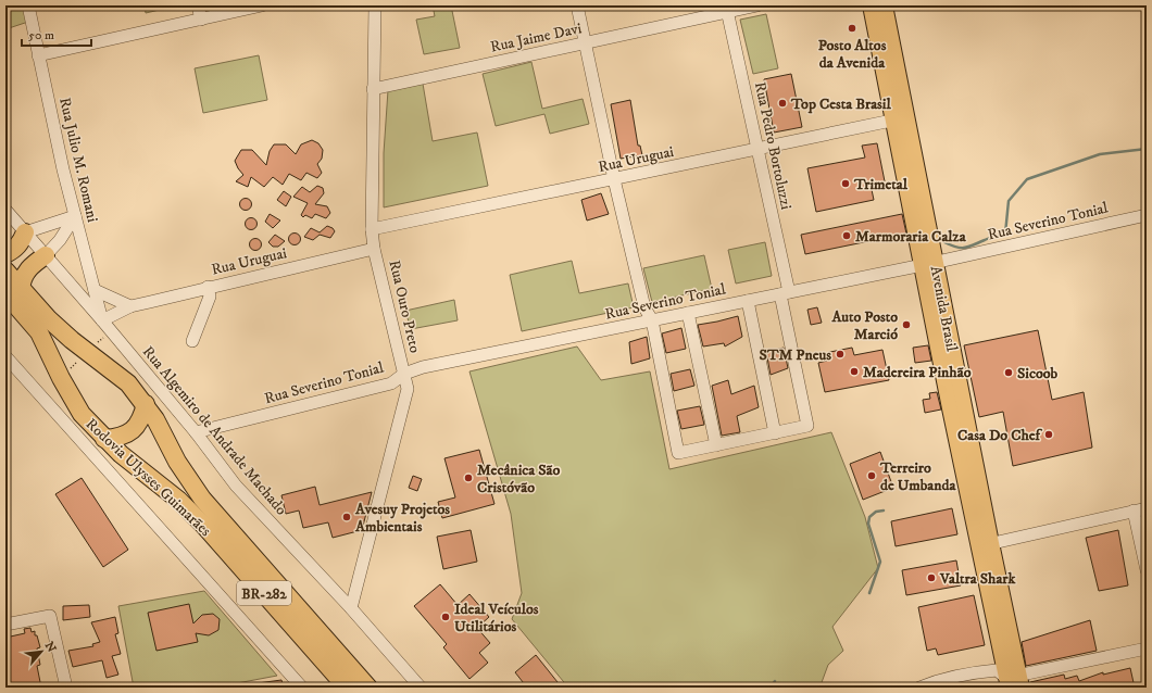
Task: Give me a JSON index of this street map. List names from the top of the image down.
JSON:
{
  "streets": {
    "highway": ["Rodovia Ulysses Guimarães", "BR-282"],
    "main road": ["Avenida Brasil"],
    "street": [
      "Rua Jaime Davi",
      "Rua Pedro Bortoluzzi",
      "Rua Uruguai",
      "Rua Julio M. Romani",
      "Rua Severino Tonial",
      "Rua Ouro Preto",
      "Rua Algemiro de Andrade Machado"
    ]
  },
  "crossings": [
    ["Rua Jaime Davi", "Rua Pedro Bortoluzzi"],
    ["Rua Jaime Davi", "Rua Ouro Preto"],
    ["Rua Pedro Bortoluzzi", "Rua Uruguai"],
    ["Rua Pedro Bortoluzzi", "Rua Severino Tonial"],
    ["Rua Uruguai", "Rua Julio M. Romani"],
    ["Rua Uruguai", "Rua Ouro Preto"],
    ["Rua Uruguai", "Avenida Brasil"],
    ["Rua Uruguai", "Rua Algemiro de Andrade Machado"],
    ["Rua Julio M. Romani", "Rua Algemiro de Andrade Machado"],
    ["Rua Severino Tonial", "Rua Ouro Preto"],
    ["Rua Severino Tonial", "Avenida Brasil"],
    ["Rua Severino Tonial", "Rua Algemiro de Andrade Machado"],
    ["Rua Ouro Preto", "Rua Algemiro de Andrade Machado"]
  ],
  "places": [
    "Posto Altos da Avenida",
    "Top Cesta Brasil",
    "Trimetal",
    "Marmoraria Calza",
    "Auto Posto Marció",
    "STM Pneus",
    "Madereira Pinhão",
    "Sicoob",
    "Casa Do Chef",
    "Terreiro de Umbanda",
    "Mecânica São Cristóvão",
    "Avesuy Projetos Ambientais",
    "Valtra Shark",
    "Ideal Veículos Utilitários"
  ],
  "scale_bar": "50 m",
  "north": "top right"
}
